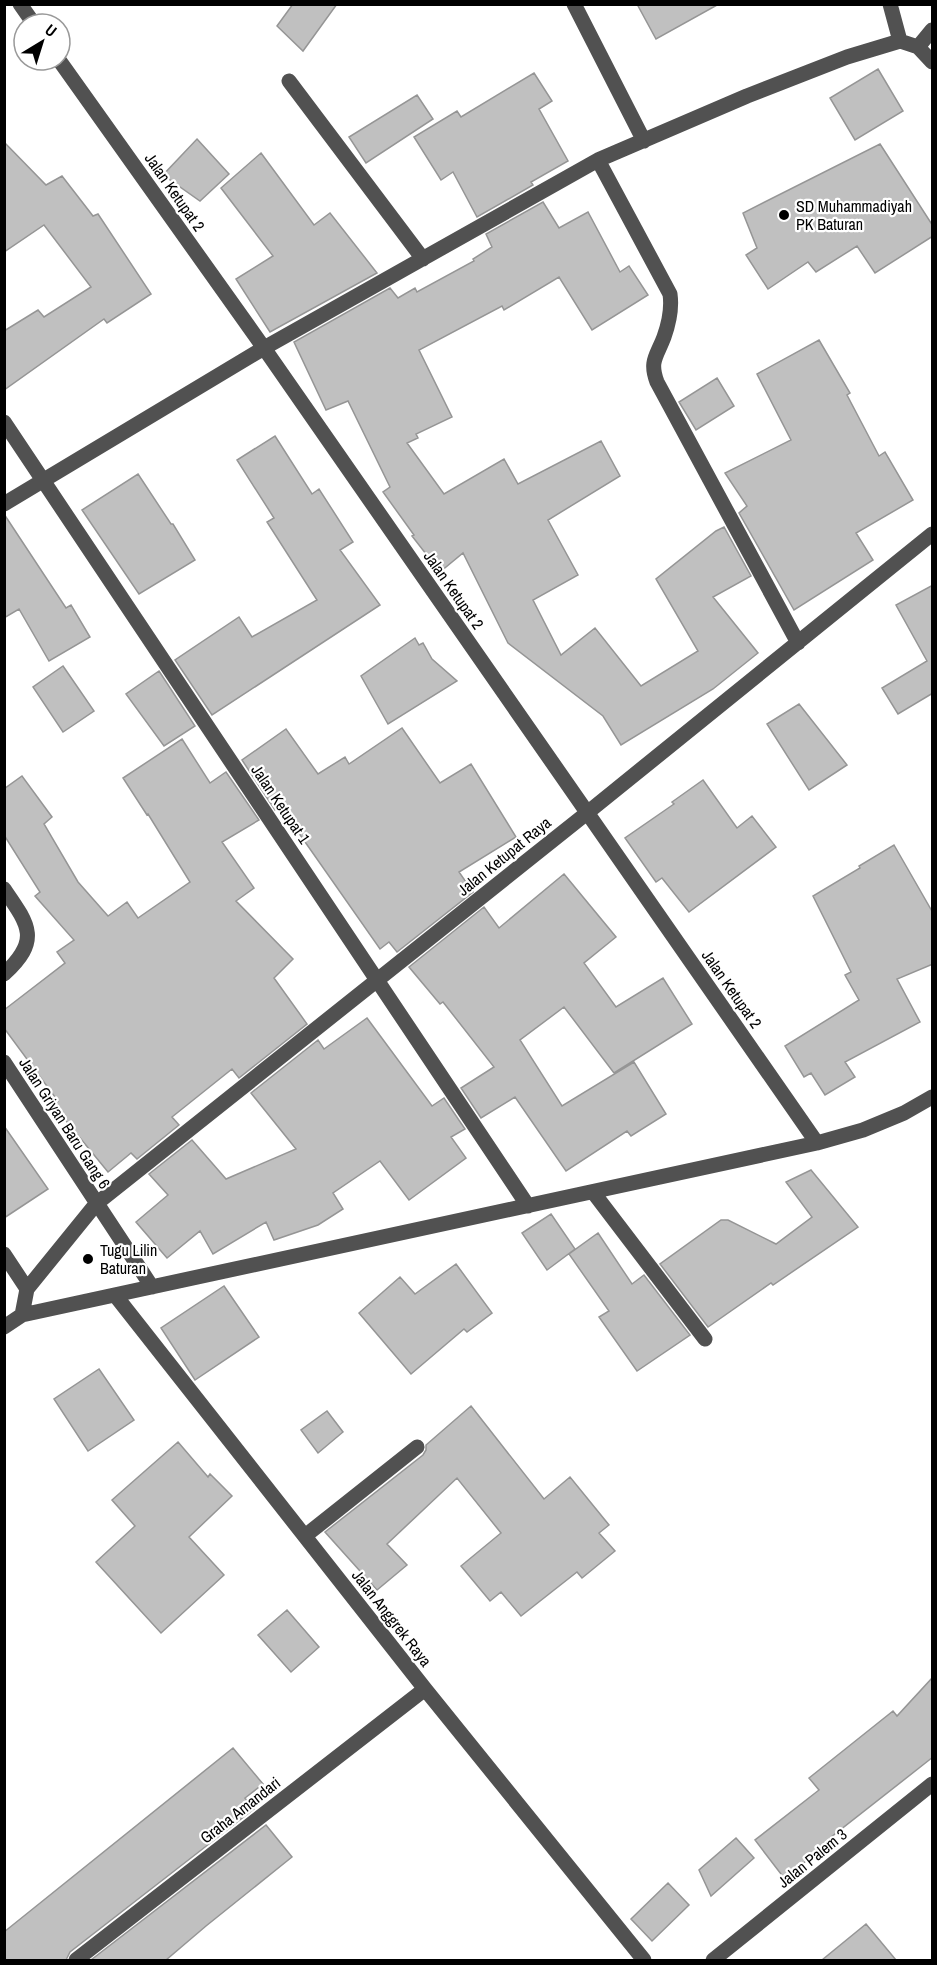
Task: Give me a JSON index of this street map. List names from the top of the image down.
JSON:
{
  "streets": {
    "street": [
      "Jalan Ketupat 2",
      "Jalan Ketupat 1",
      "Jalan Ketupat Raya",
      "Jalan Griyan Baru Gang 6",
      "Jalan Anggrek Raya",
      "Graha Amandari",
      "Jalan Palem 3"
    ]
  },
  "crossings": [
    ["Jalan Ketupat 2", "Jalan Ketupat Raya"],
    ["Jalan Ketupat 1", "Jalan Ketupat Raya"],
    ["Jalan Ketupat Raya", "Jalan Griyan Baru Gang 6"],
    ["Jalan Anggrek Raya", "Graha Amandari"]
  ],
  "places": ["SD Muhammadiyah PK Baturan", "Tugu Lilin Baturan"],
  "north": "top right"
}
